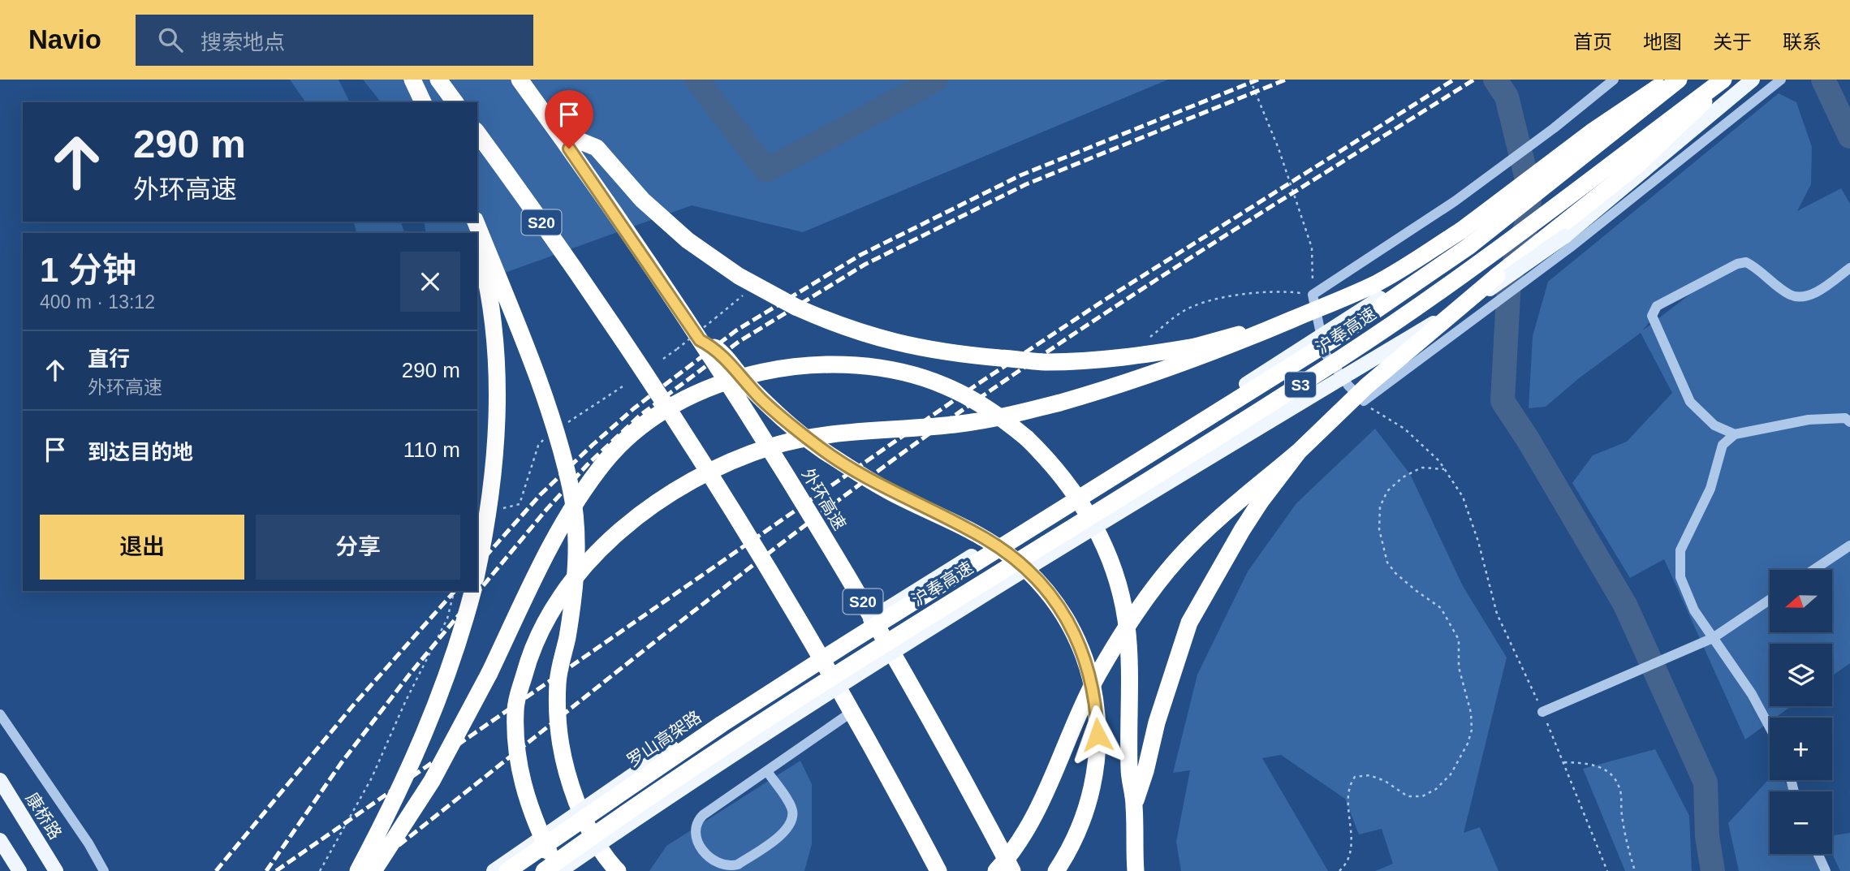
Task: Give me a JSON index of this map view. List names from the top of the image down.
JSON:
{
  "streets": {
    "highway": [
      "S20",
      "沪奉高速",
      "S3",
      "外环高速",
      "罗山高架路"
    ],
    "main road": ["康桥路"]
  },
  "crossings": [
    ["沪奉高速", "罗山高架路"]
  ],
  "north": "left",
  "page": {
    "header": "Navio",
    "search": "搜索地点",
    "nav": [
      "首页",
      "地图",
      "关于",
      "联系"
    ],
    "turn": ["290 m", "外环高速"],
    "heading": ["1 分钟", "400 m · 13:12"],
    "list": [
      {
        "name": "直行",
        "note": "外环高速",
        "value": "290 m"
      },
      {
        "name": "到达目的地",
        "value": "110 m"
      }
    ],
    "buttons": ["退出", "分享"],
    "map_buttons": ["+", "−"]
  }
}
